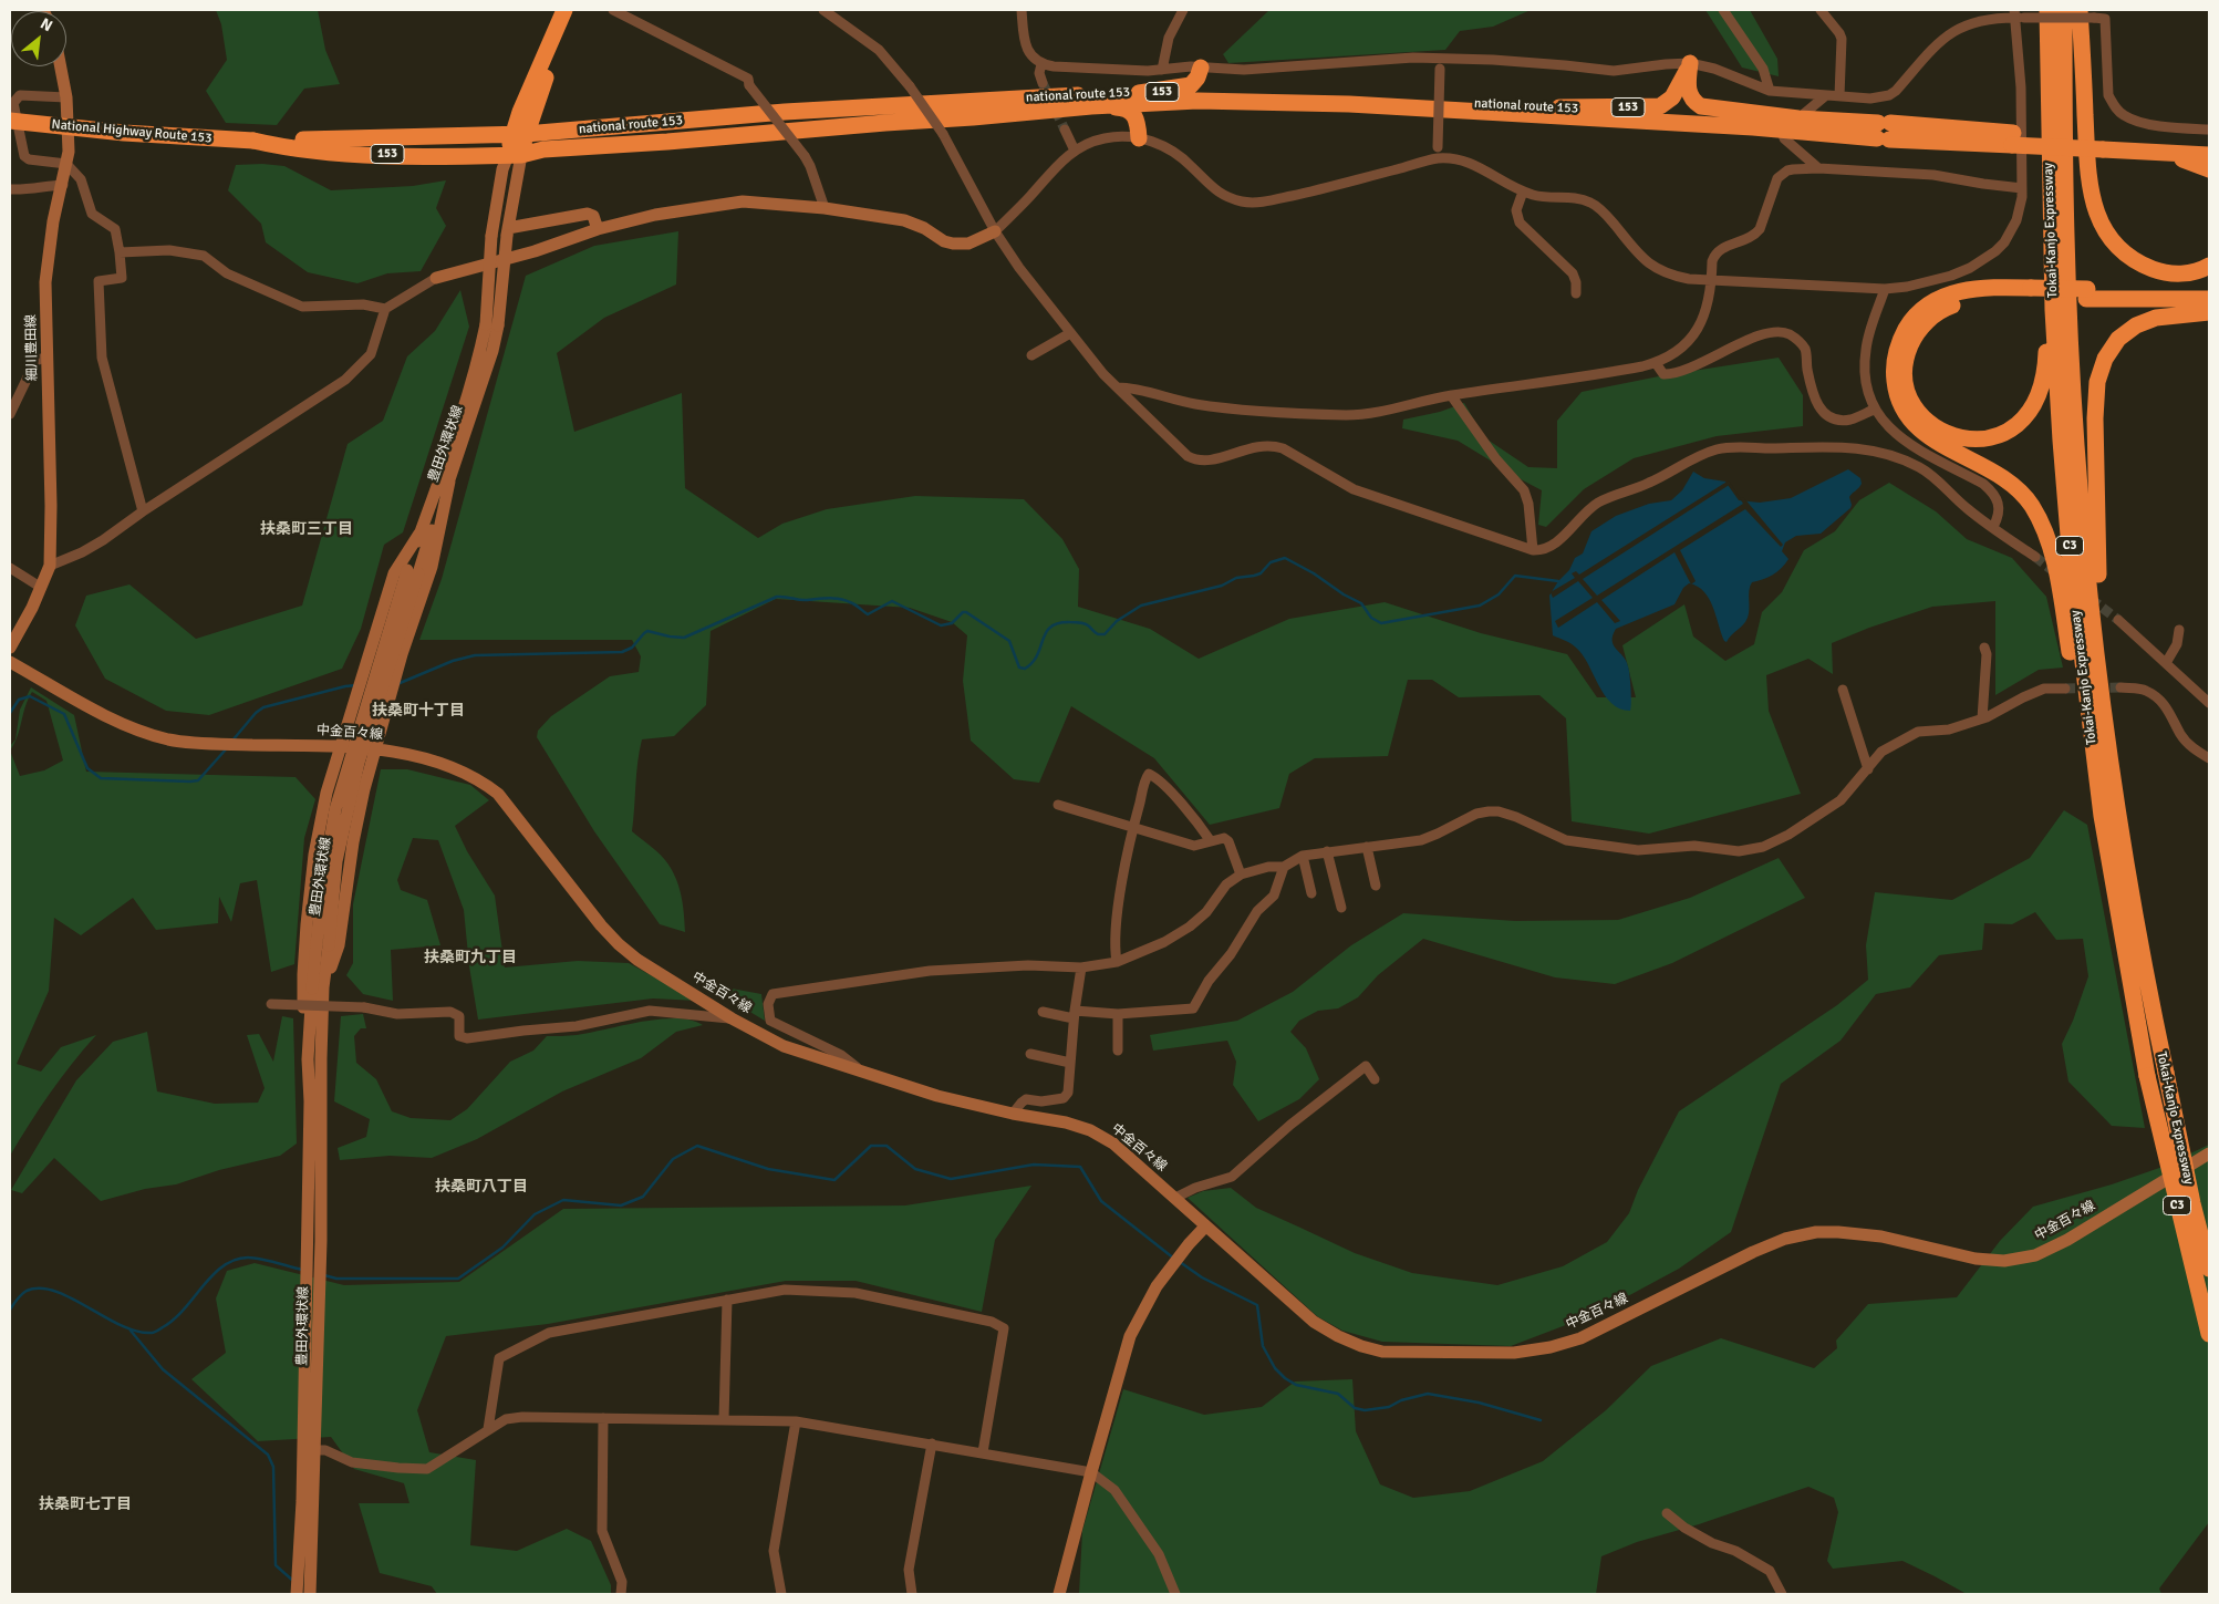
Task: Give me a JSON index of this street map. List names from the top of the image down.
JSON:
{
  "streets": {
    "highway": [
      "153",
      "national route 153",
      "National Highway Route 153",
      "Tokai-Kanjo Expressway",
      "C3"
    ],
    "street": ["細川豊田線", "豊田外環状線", "中金百々線"]
  },
  "crossings": [
    ["153", "national route 153"],
    ["national route 153", "National Highway Route 153"],
    ["national route 153", "豊田外環状線"],
    ["National Highway Route 153", "豊田外環状線"]
  ],
  "districts": [
    "扶桑町三丁目",
    "扶桑町十丁目",
    "扶桑町九丁目",
    "扶桑町八丁目",
    "扶桑町七丁目"
  ],
  "north": "top right"
}
